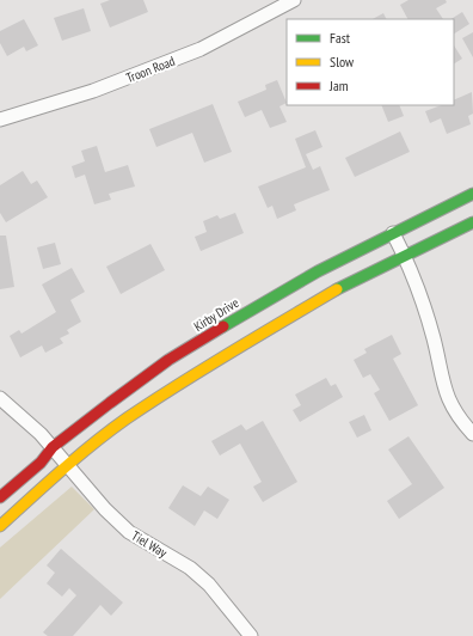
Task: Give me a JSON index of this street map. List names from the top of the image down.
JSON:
{
  "streets": {
    "main road": ["Kirby Drive"],
    "street": ["Troon Road", "Tiel Way"]
  },
  "crossings": [
    ["Kirby Drive", "Tiel Way"]
  ],
  "legend": ["Fast", "Slow", "Jam"]
}
